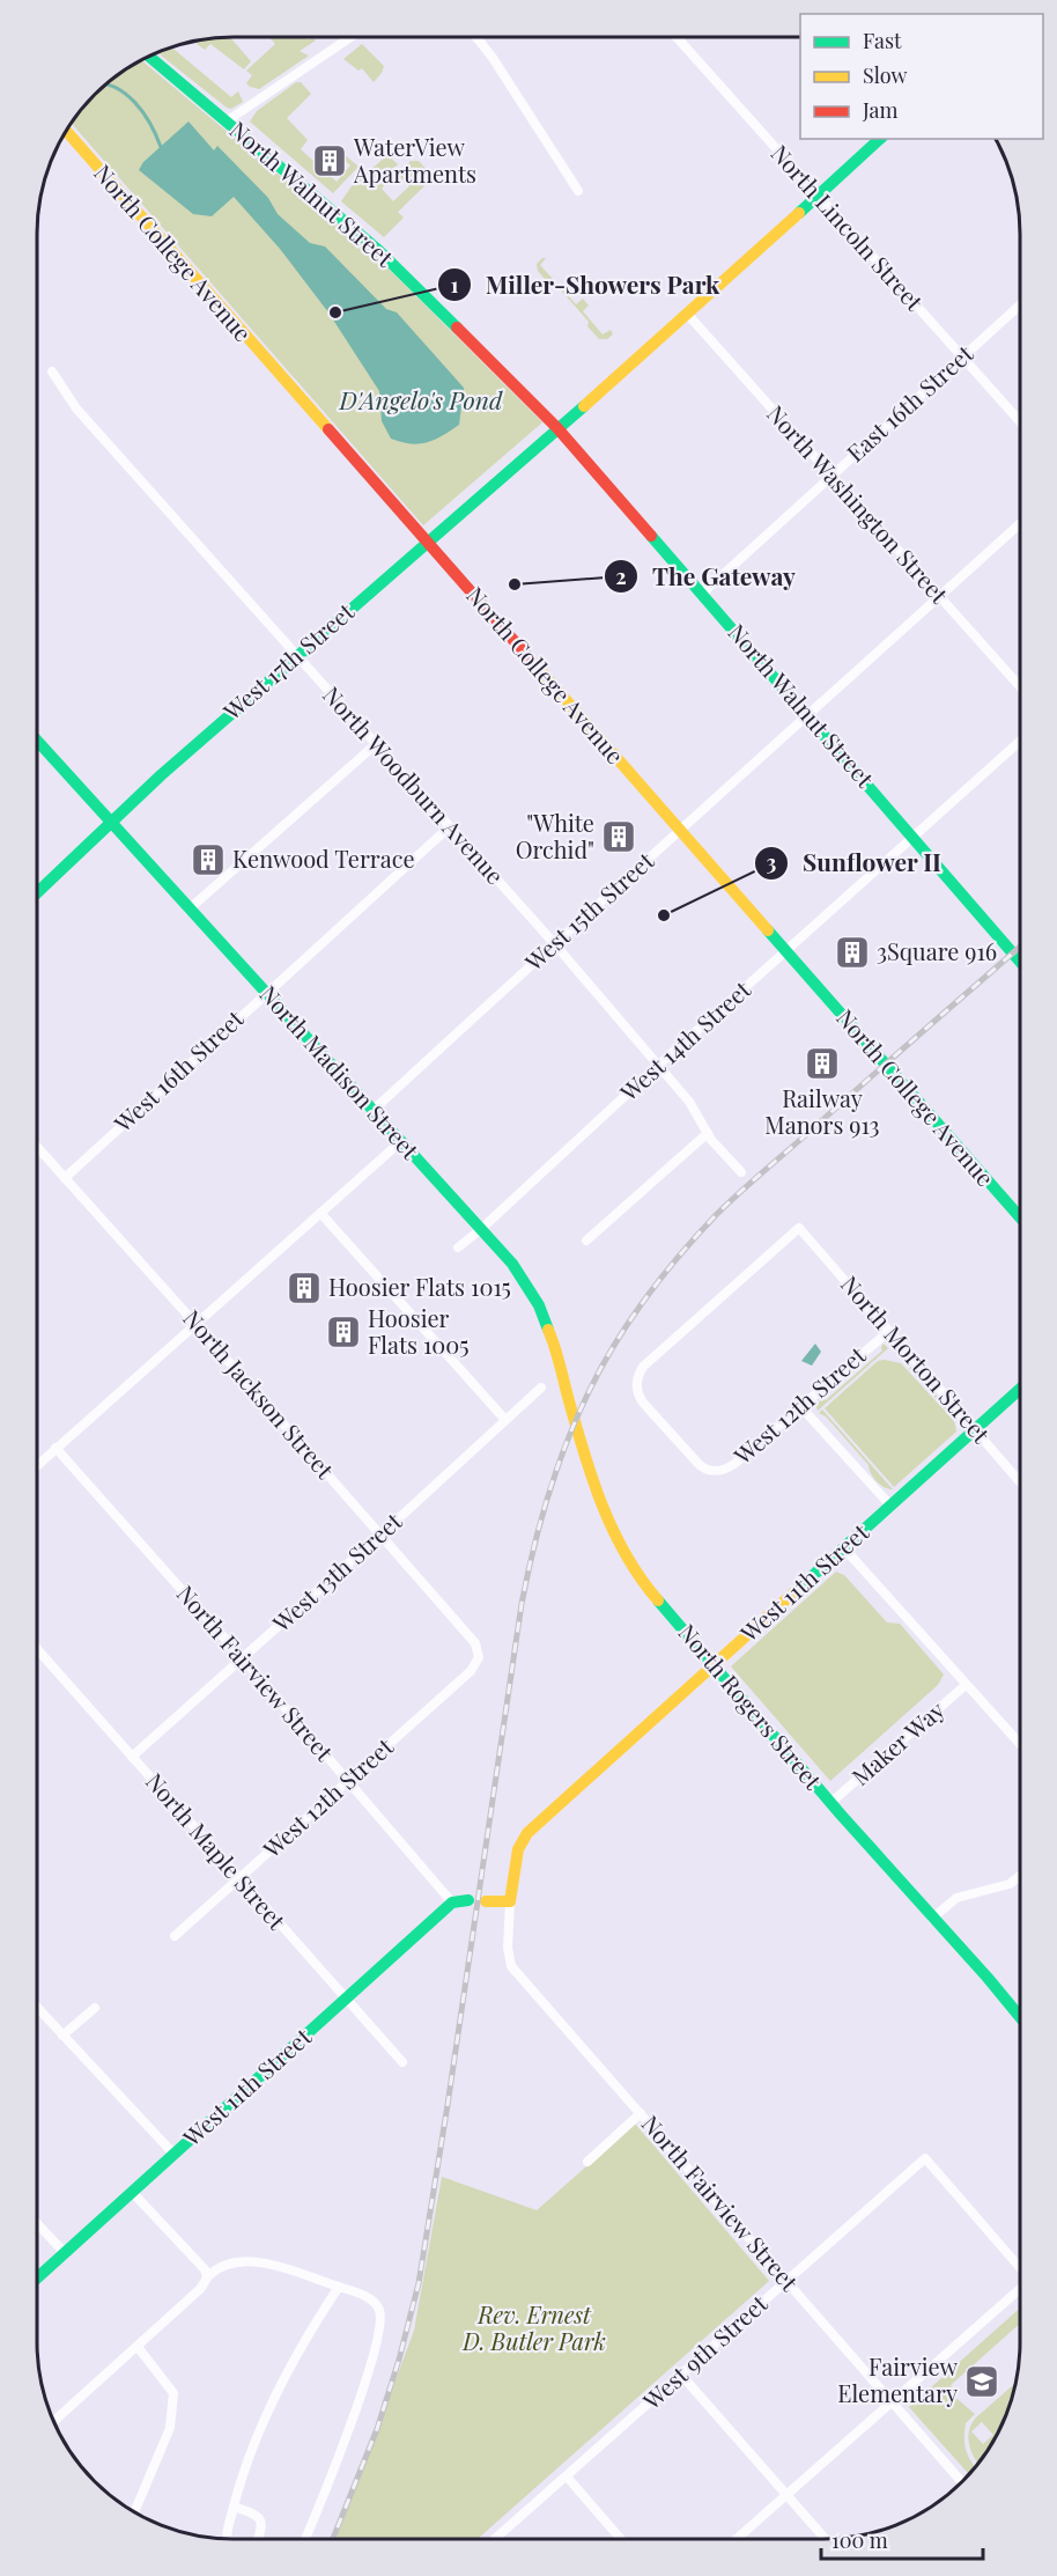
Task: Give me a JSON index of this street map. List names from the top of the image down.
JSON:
{
  "streets": {
    "main road": [
      "North Walnut Street",
      "North College Avenue",
      "West 17th Street",
      "North Madison Street",
      "West 11th Street",
      "North Rogers Street"
    ],
    "street": [
      "North Lincoln Street",
      "East 16th Street",
      "North Washington Street",
      "North Woodburn Avenue",
      "West 15th Street",
      "West 14th Street",
      "West 16th Street",
      "North Morton Street",
      "North Jackson Street",
      "West 12th Street",
      "West 13th Street",
      "North Fairview Street",
      "Maker Way",
      "North Maple Street",
      "West 9th Street"
    ]
  },
  "crossings": [
    ["North Walnut Street", "East 16th Street"],
    ["North Walnut Street", "West 17th Street"],
    ["North Walnut Street", "West 15th Street"],
    ["North Walnut Street", "West 14th Street"],
    ["North Lincoln Street", "East 16th Street"],
    ["North Lincoln Street", "West 17th Street"],
    ["North College Avenue", "West 17th Street"],
    ["North College Avenue", "West 15th Street"],
    ["North College Avenue", "West 14th Street"],
    ["East 16th Street", "North Washington Street"],
    ["North Washington Street", "West 17th Street"],
    ["North Washington Street", "West 15th Street"],
    ["West 17th Street", "North Woodburn Avenue"],
    ["West 17th Street", "North Madison Street"],
    ["North Woodburn Avenue", "West 15th Street"],
    ["North Woodburn Avenue", "West 14th Street"],
    ["North Woodburn Avenue", "West 16th Street"],
    ["West 15th Street", "North Madison Street"],
    ["West 14th Street", "North Madison Street"],
    ["West 16th Street", "North Madison Street"],
    ["West 16th Street", "North Jackson Street"],
    ["North Madison Street", "North Rogers Street"],
    ["North Morton Street", "West 12th Street"],
    ["North Morton Street", "West 11th Street"],
    ["North Jackson Street", "West 12th Street"],
    ["North Jackson Street", "West 13th Street"],
    ["West 12th Street", "North Fairview Street"],
    ["West 12th Street", "North Maple Street"],
    ["West 13th Street", "North Fairview Street"],
    ["West 13th Street", "North Maple Street"],
    ["West 11th Street", "North Fairview Street"],
    ["West 11th Street", "North Rogers Street"],
    ["West 11th Street", "North Maple Street"],
    ["North Fairview Street", "West 9th Street"],
    ["North Rogers Street", "Maker Way"]
  ],
  "water": ["D'Angelo's Pond"],
  "parks": ["Rev. Ernest D. Butler Park"],
  "places": {
    "building": [
      "WaterView Apartments",
      "\"White Orchid\"",
      "Kenwood Terrace",
      "3Square 916",
      "Railway Manors 913",
      "Hoosier Flats 1015",
      "Hoosier Flats 1005"
    ],
    "other": ["Miller-Showers Park", "The Gateway", "Sunflower II"],
    "school or university": ["Fairview Elementary"]
  },
  "legend": ["Fast", "Slow", "Jam"],
  "scale_bar": "100 m"
}
